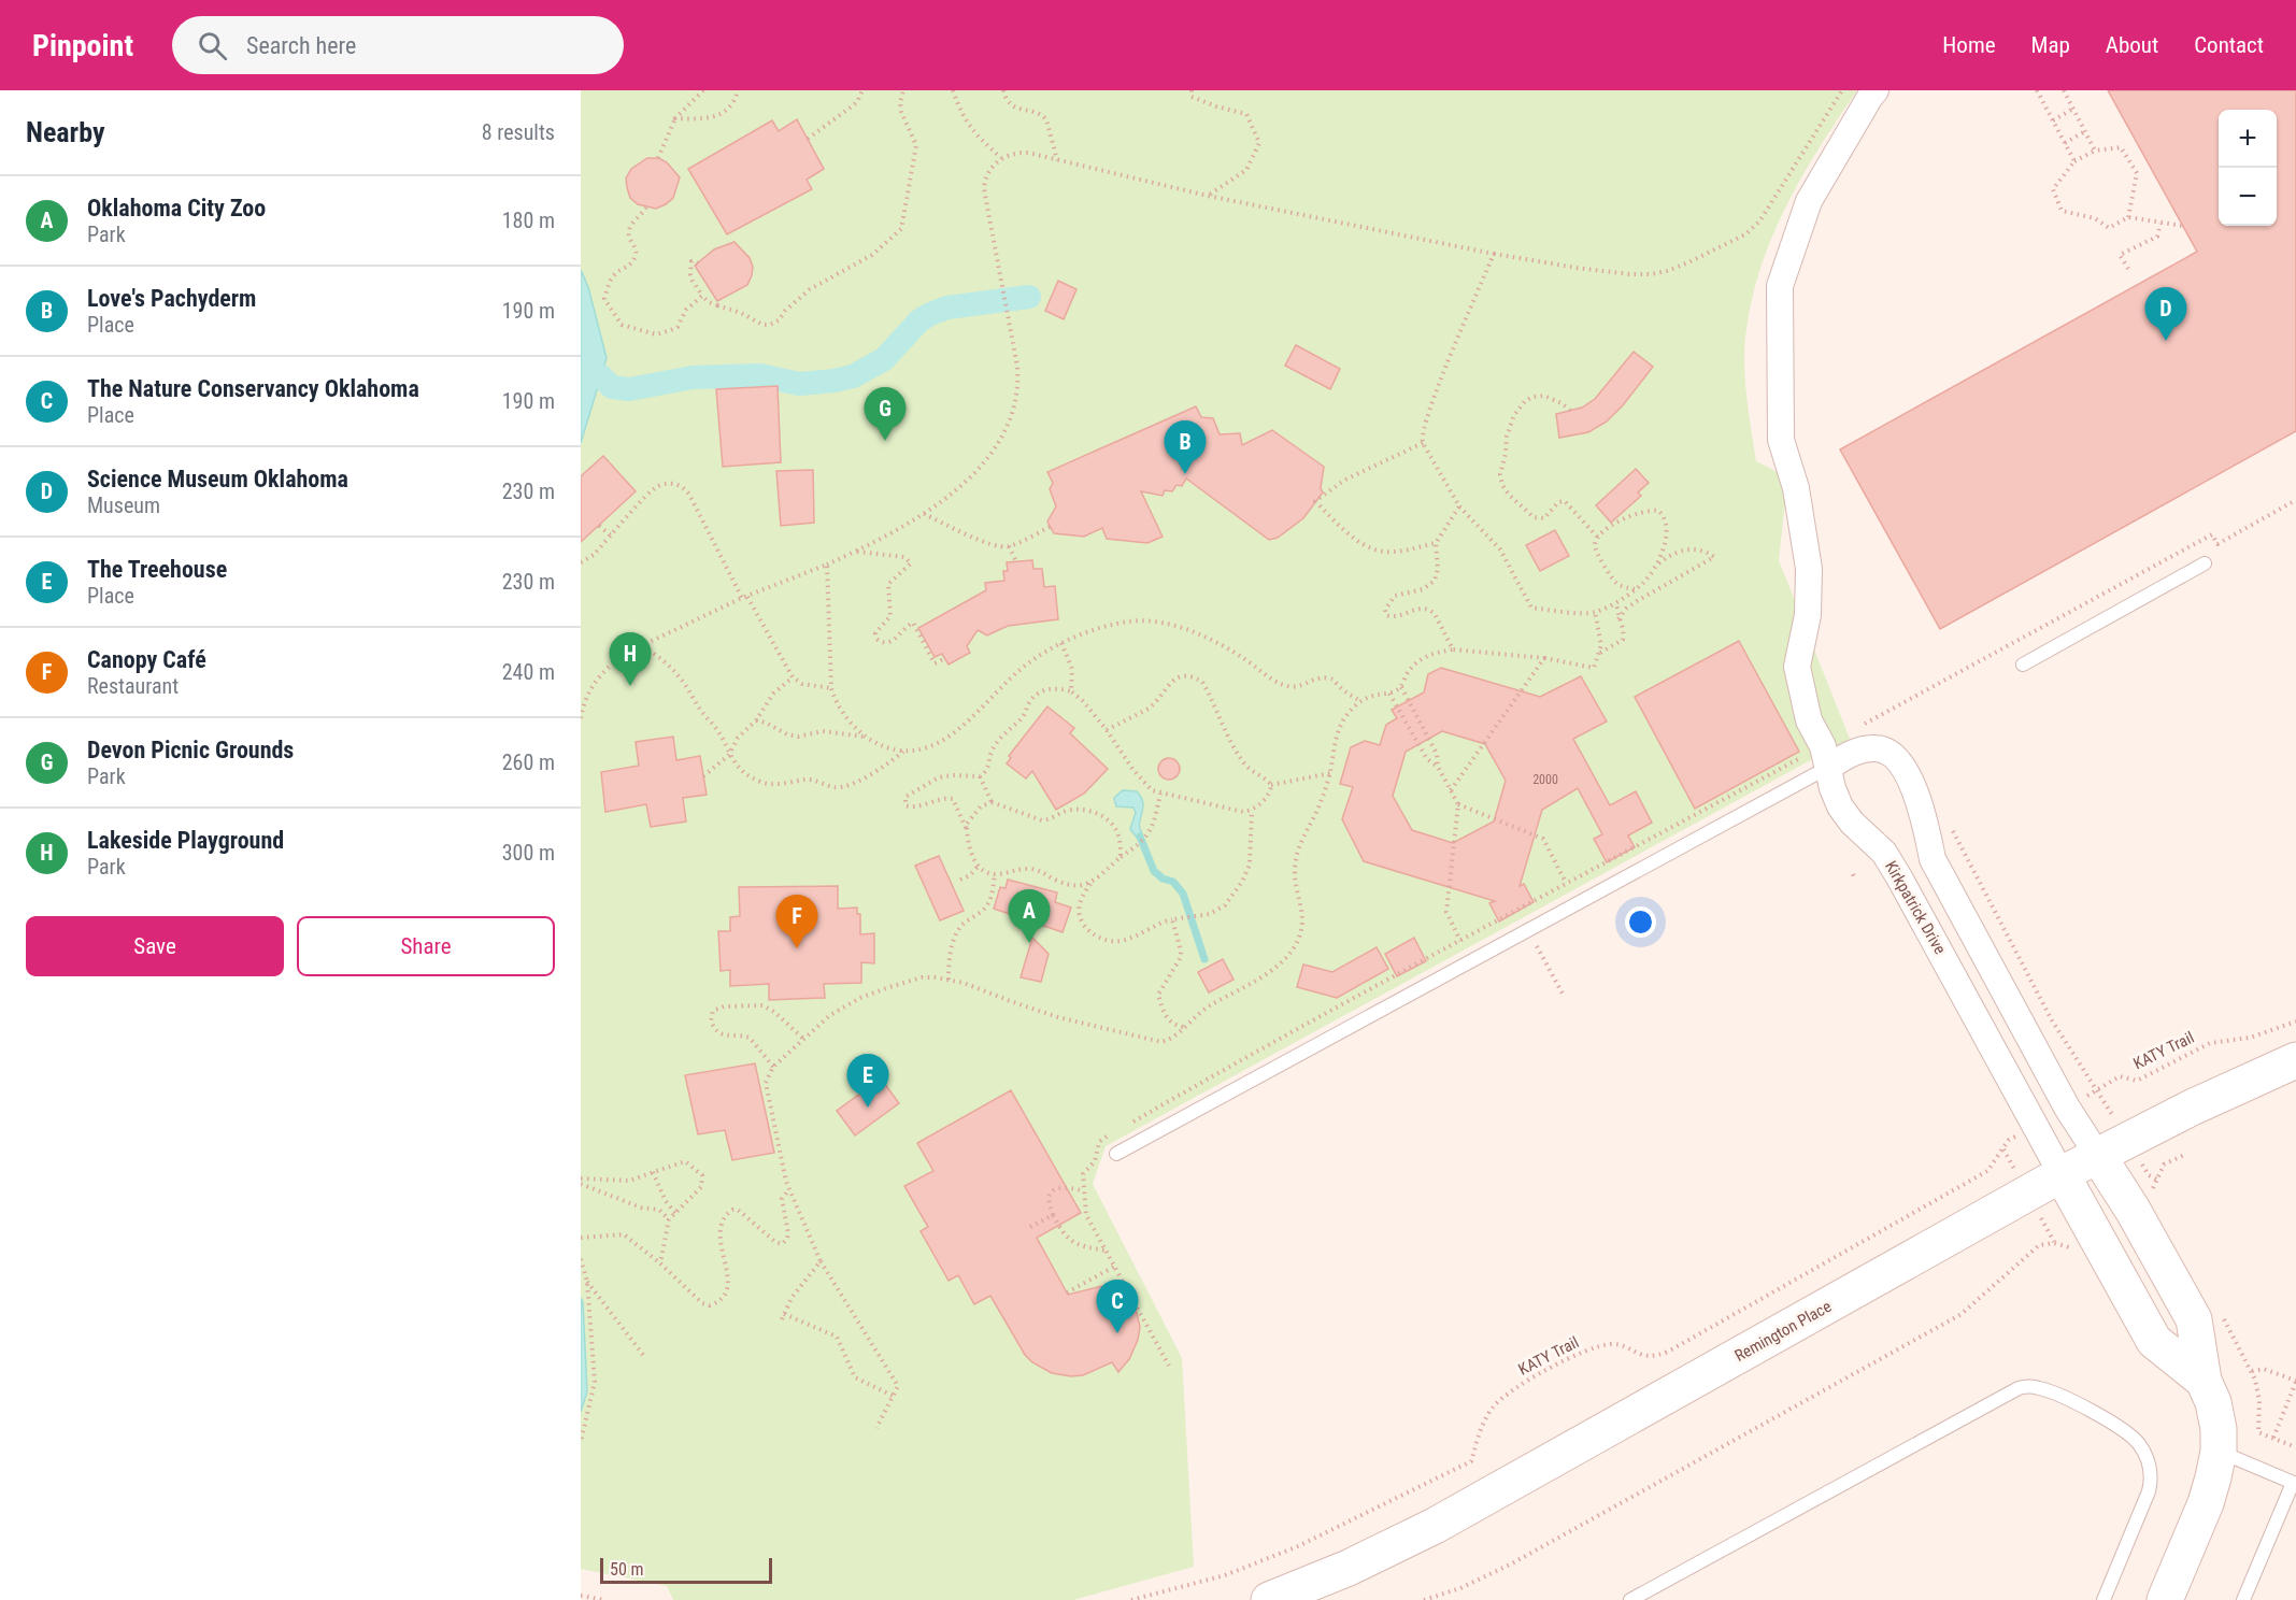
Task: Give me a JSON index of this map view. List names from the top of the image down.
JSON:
{
  "streets": {
    "main road": ["Remington Place"],
    "street": ["Kirkpatrick Drive"],
    "path": ["KATY Trail"]
  },
  "crossings": [
    ["Kirkpatrick Drive", "Remington Place"]
  ],
  "house_numbers": ["2000"],
  "scale_bar": "50 m",
  "page": {
    "header": "Pinpoint",
    "search": "Search here",
    "nav": [
      "Home",
      "Map",
      "About",
      "Contact"
    ],
    "heading": ["Nearby", "8 results"],
    "map_buttons": ["+", "−"],
    "list": [
      {
        "mark": "A",
        "name": "Oklahoma City Zoo",
        "note": "Park",
        "value": "180 m"
      },
      {
        "mark": "B",
        "name": "Love's Pachyderm",
        "note": "Place",
        "value": "190 m"
      },
      {
        "mark": "C",
        "name": "The Nature Conservancy Oklahoma",
        "note": "Place",
        "value": "190 m"
      },
      {
        "mark": "D",
        "name": "Science Museum Oklahoma",
        "note": "Museum",
        "value": "230 m"
      },
      {
        "mark": "E",
        "name": "The Treehouse",
        "note": "Place",
        "value": "230 m"
      },
      {
        "mark": "F",
        "name": "Canopy Café",
        "note": "Restaurant",
        "value": "240 m"
      },
      {
        "mark": "G",
        "name": "Devon Picnic Grounds",
        "note": "Park",
        "value": "260 m"
      },
      {
        "mark": "H",
        "name": "Lakeside Playground",
        "note": "Park",
        "value": "300 m"
      }
    ],
    "pins": [
      "D",
      "G",
      "B",
      "H",
      "A",
      "F",
      "E",
      "C"
    ],
    "buttons": ["Save", "Share"],
    "scale": "50 m"
  }
}
